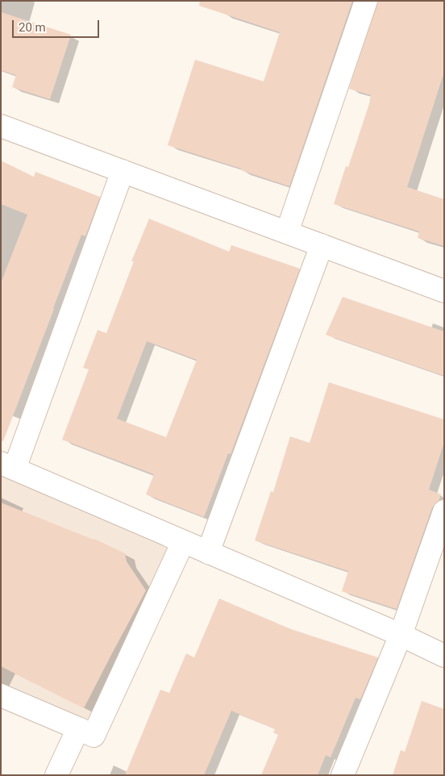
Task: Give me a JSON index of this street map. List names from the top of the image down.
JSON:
{
  "scale_bar": "20 m"
}
